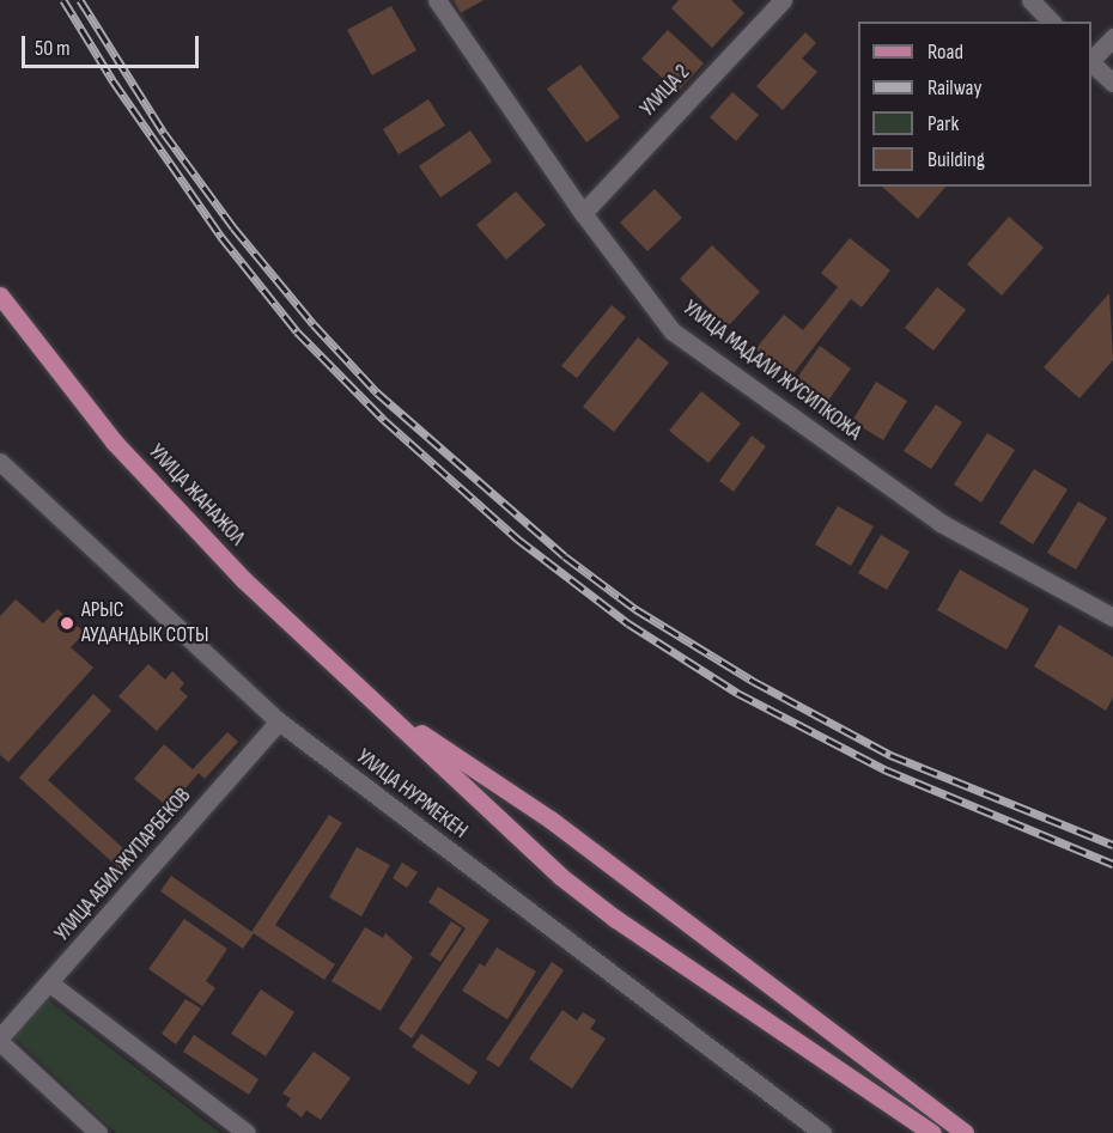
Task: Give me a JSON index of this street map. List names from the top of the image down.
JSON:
{
  "streets": {
    "main road": ["УЛИЦА ЖАНАЖОЛ"],
    "street": [
      "УЛИЦА 2",
      "УЛИЦА МАДАЛИ ЖУСИПКОЖА",
      "УЛИЦА НУРМЕКЕН",
      "УЛИЦА АБИЛ ЖУПАРБЕКОВ"
    ]
  },
  "crossings": [
    ["УЛИЦА 2", "УЛИЦА МАДАЛИ ЖУСИПКОЖА"],
    ["УЛИЦА НУРМЕКЕН", "УЛИЦА АБИЛ ЖУПАРБЕКОВ"]
  ],
  "places": ["АРЫС АУДАНДЫК СОТЫ"],
  "legend": [
    "Road",
    "Railway",
    "Park",
    "Building"
  ],
  "scale_bar": "50 m"
}
